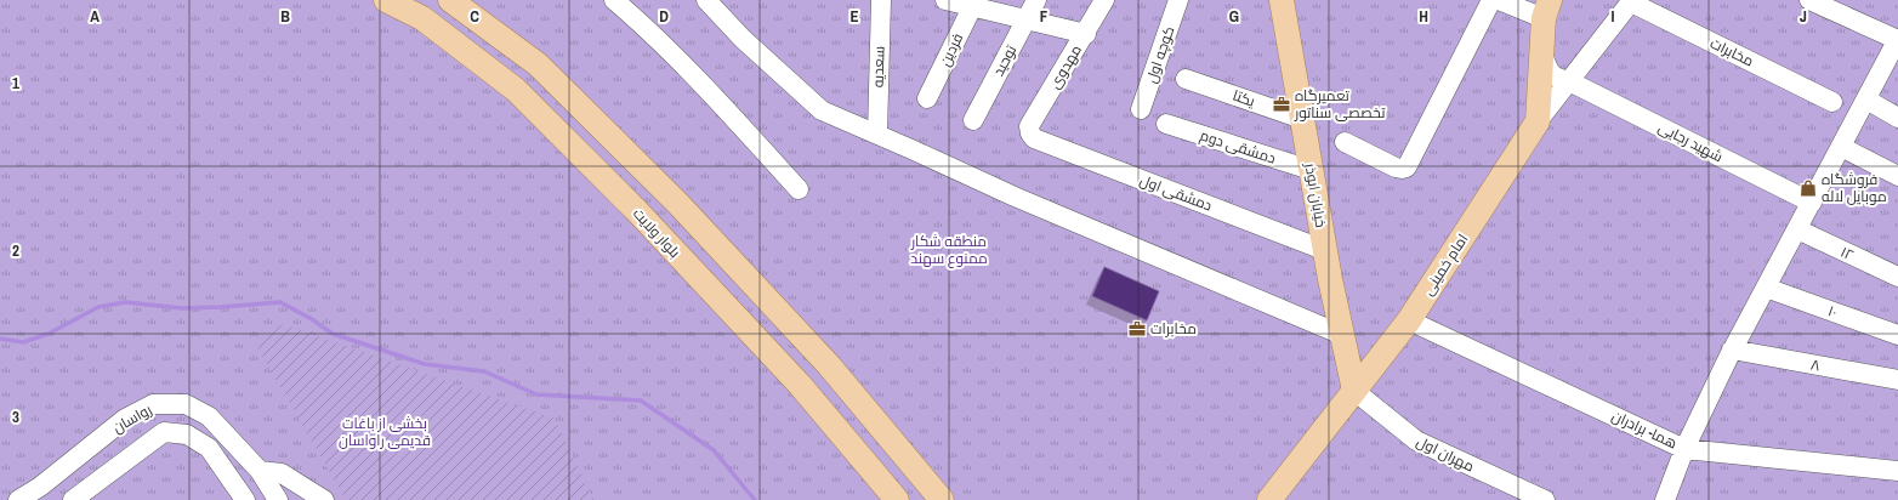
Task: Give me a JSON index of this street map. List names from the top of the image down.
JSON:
{
  "streets": {
    "main road": ["خیابان ابوذر", "بلوار ولایت", "امام خمینی"],
    "street": [
      "فردین",
      "مخابرات",
      "کوچه اول",
      "توحید",
      "سعدیه",
      "مهدوی",
      "یکتا",
      "شهید رجایی",
      "دمشقی دوم",
      "دمشقی اول",
      "۱۲",
      "۱۰",
      "۸",
      "رواسان",
      "هما- برادران",
      "مهران اول"
    ]
  },
  "crossings": [
    ["مهدوی", "دمشقی اول"],
    ["یکتا", "خیابان ابوذر"],
    ["شهید رجایی", "امام خمینی"],
    ["دمشقی دوم", "خیابان ابوذر"],
    ["دمشقی اول", "خیابان ابوذر"],
    ["خیابان ابوذر", "امام خمینی"],
    ["خیابان ابوذر", "مهران اول"],
    ["امام خمینی", "هما- برادران"],
    ["امام خمینی", "مهران اول"]
  ],
  "parks": ["منطقه شکار ممنوع سهند", "بخشی از باغات قدیمی راواسان"],
  "places": {
    "office": ["تعمیرگاه تخصصی سناتور", "مخابرات"],
    "shop": ["فروشگاه‌ موبایل‌ لاله‌"]
  },
  "grid": {
    "columns": [
      "A",
      "B",
      "C",
      "D",
      "E",
      "F",
      "G",
      "H",
      "I",
      "J"
    ],
    "rows": ["1", "2", "3"]
  }
}
